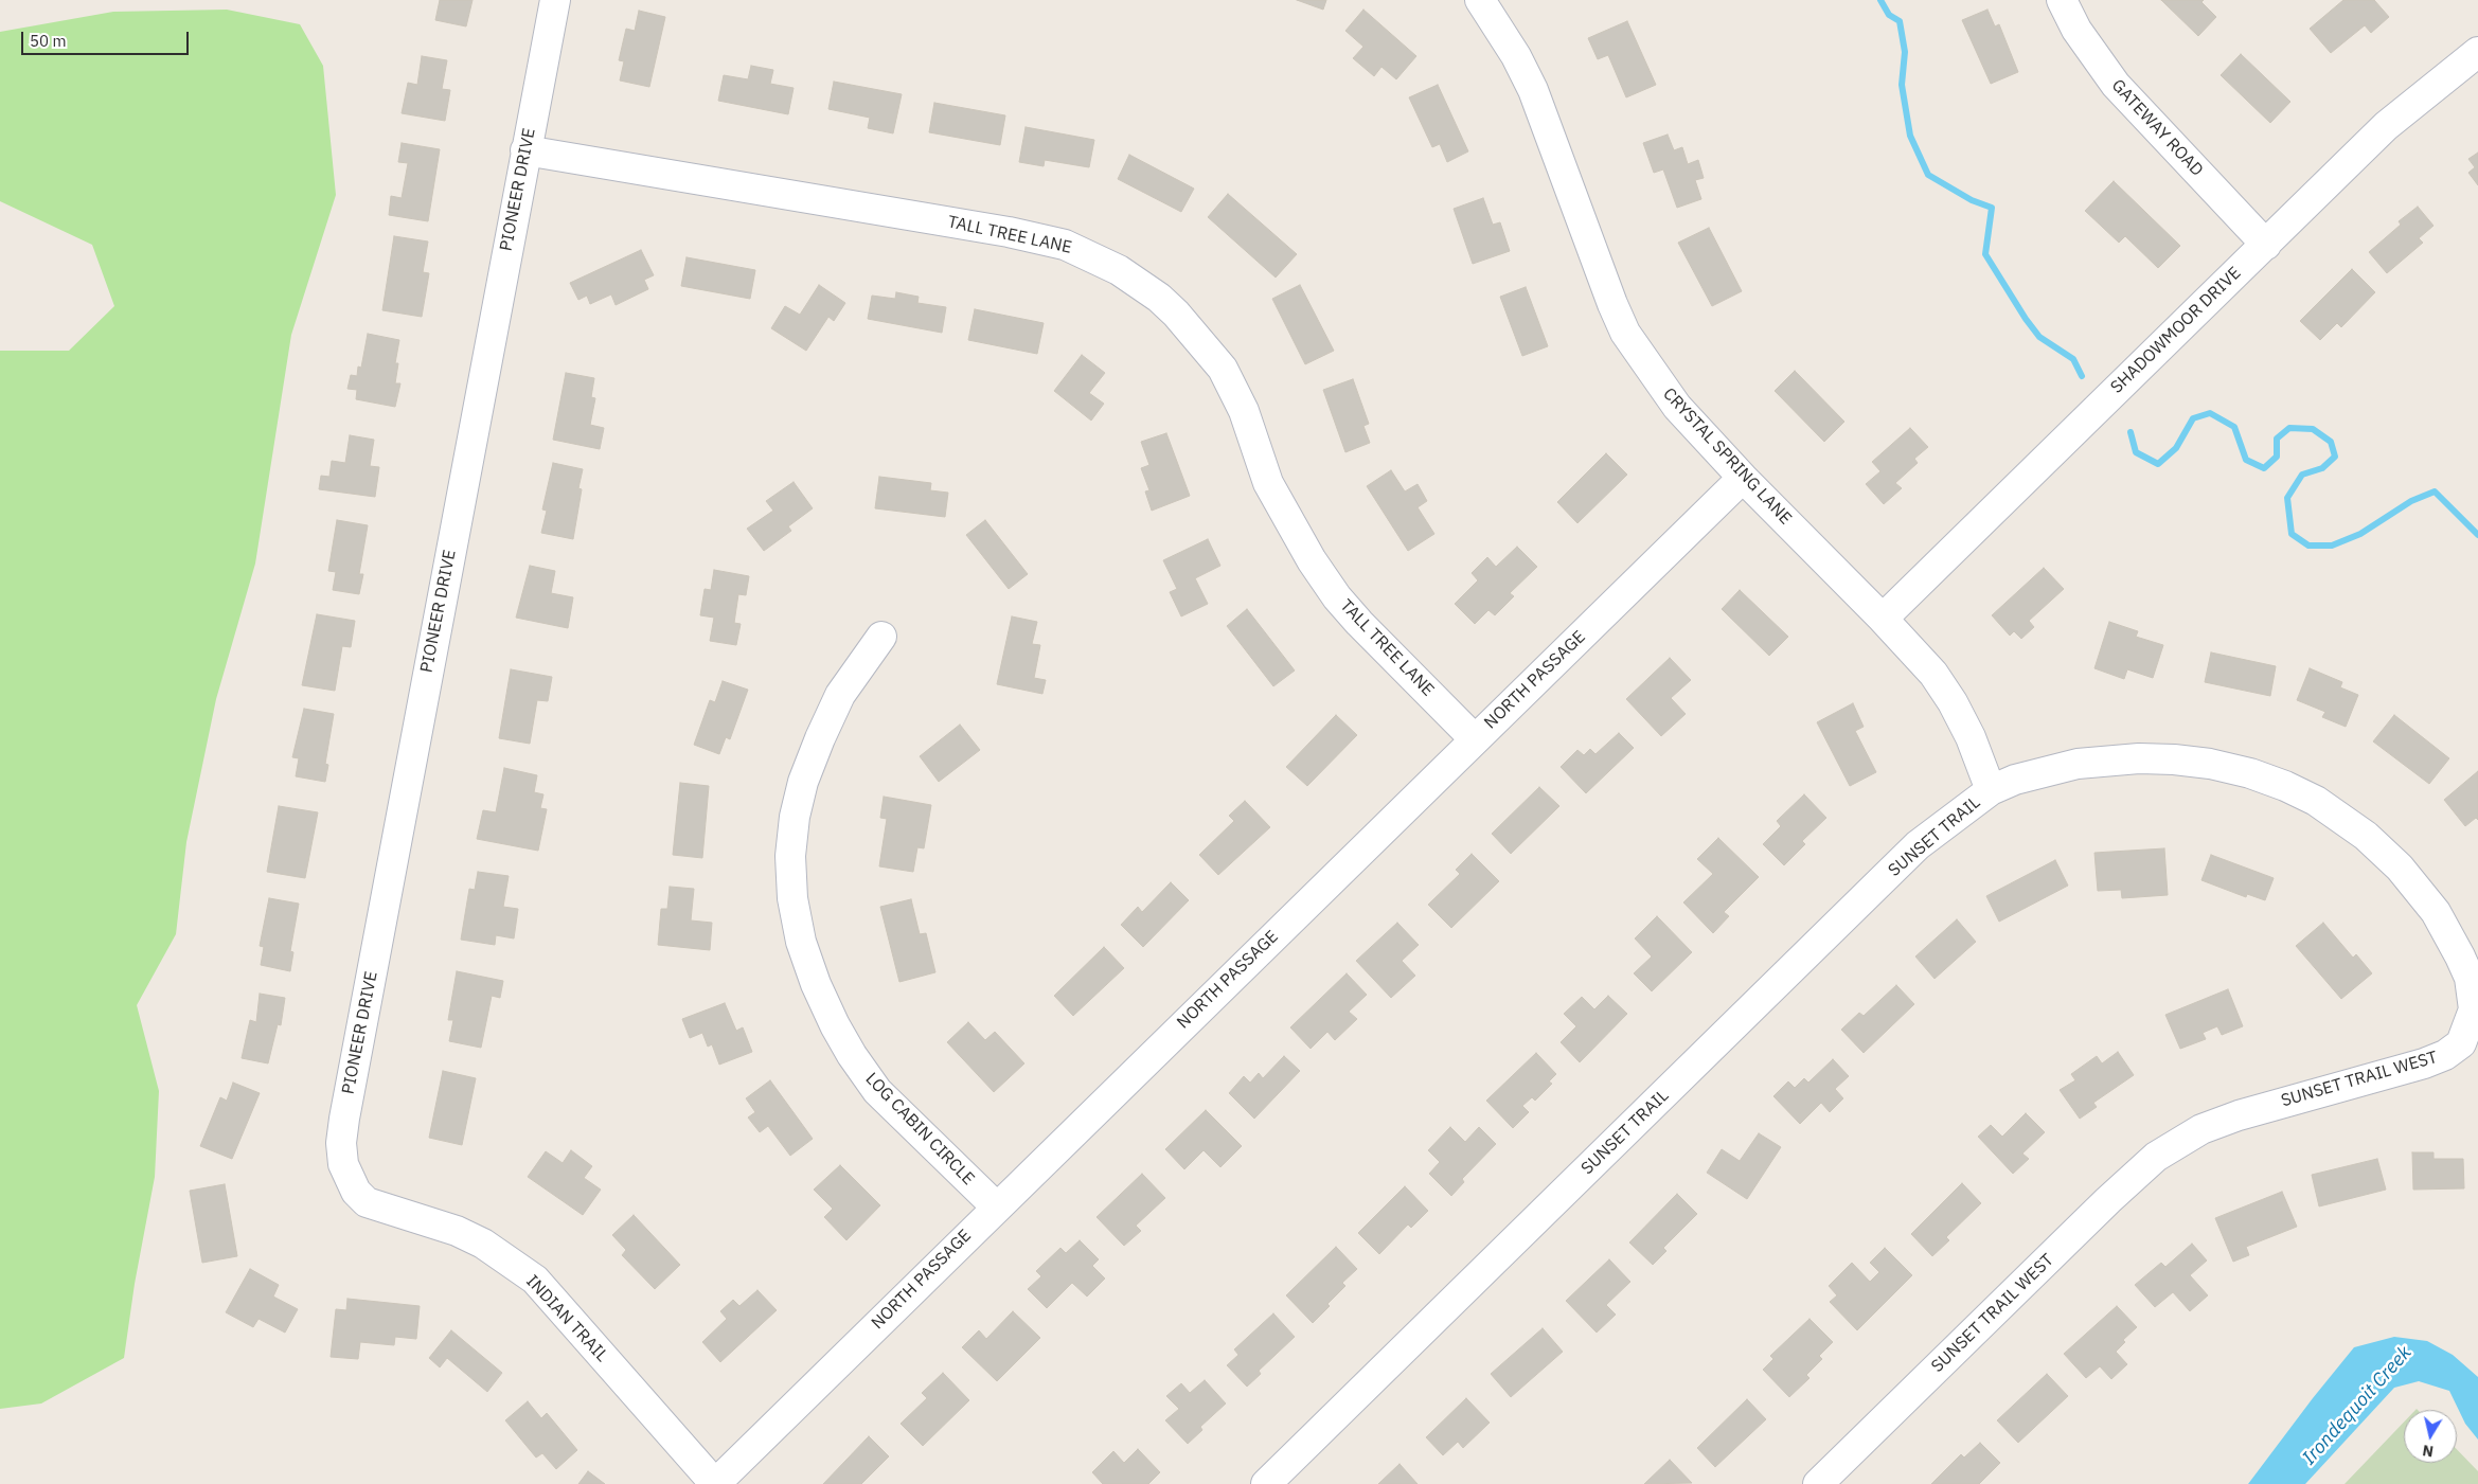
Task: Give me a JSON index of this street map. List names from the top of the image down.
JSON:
{
  "streets": {
    "street": [
      "GATEWAY ROAD",
      "PIONEER DRIVE",
      "TALL TREE LANE",
      "SHADOWMOOR DRIVE",
      "CRYSTAL SPRING LANE",
      "NORTH PASSAGE",
      "SUNSET TRAIL",
      "SUNSET TRAIL WEST",
      "LOG CABIN CIRCLE",
      "INDIAN TRAIL"
    ]
  },
  "crossings": [
    ["GATEWAY ROAD", "SHADOWMOOR DRIVE"],
    ["PIONEER DRIVE", "TALL TREE LANE"],
    ["PIONEER DRIVE", "INDIAN TRAIL"],
    ["TALL TREE LANE", "NORTH PASSAGE"],
    ["SHADOWMOOR DRIVE", "CRYSTAL SPRING LANE"],
    ["CRYSTAL SPRING LANE", "NORTH PASSAGE"],
    ["CRYSTAL SPRING LANE", "SUNSET TRAIL"],
    ["CRYSTAL SPRING LANE", "SUNSET TRAIL WEST"],
    ["NORTH PASSAGE", "LOG CABIN CIRCLE"],
    ["NORTH PASSAGE", "INDIAN TRAIL"],
    ["SUNSET TRAIL", "SUNSET TRAIL WEST"]
  ],
  "water": ["Irondequoit Creek"],
  "scale_bar": "50 m",
  "north": "bottom"
}
